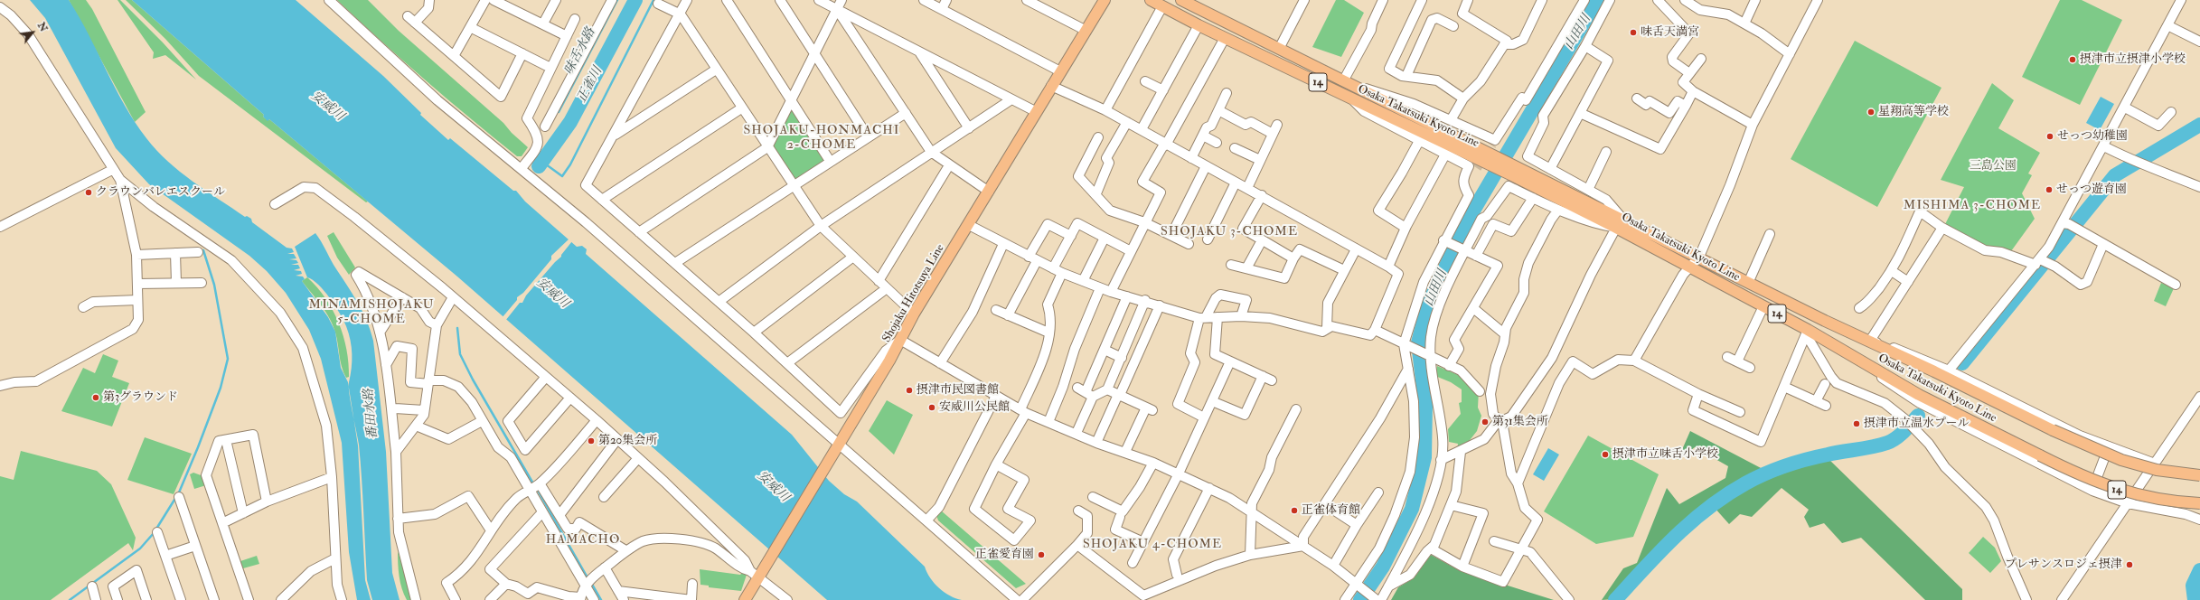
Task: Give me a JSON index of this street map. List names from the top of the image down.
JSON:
{
  "streets": {
    "main road": ["14", "Osaka Takatsuki Kyoto Line", "Shojaku Hitotsuya Line"]
  },
  "districts": [
    "SHOJAKU-HONMACHI 2-CHOME",
    "MISHIMA 3-CHOME",
    "SHOJAKU 3-CHOME",
    "MINAMISHOJAKU 5-CHOME",
    "HAMACHO",
    "SHOJAKU 4-CHOME"
  ],
  "water": [
    "山田川",
    "味舌水路",
    "正雀川",
    "安威川",
    "番田水路"
  ],
  "parks": ["三島公園"],
  "places": [
    "味舌天満宮",
    "摂津市立摂津小学校",
    "星翔高等学校",
    "せっつ幼稚園",
    "せっつ遊育園",
    "クラウンバレエスクール",
    "摂津市民図書館",
    "第3グラウンド",
    "安威川公民館",
    "第31集会所",
    "摂津市立温水プール",
    "第20集会所",
    "摂津市立味舌小学校",
    "正雀体育館",
    "正雀愛育園",
    "プレサンスロジェ摂津"
  ],
  "north": "top right"
}
